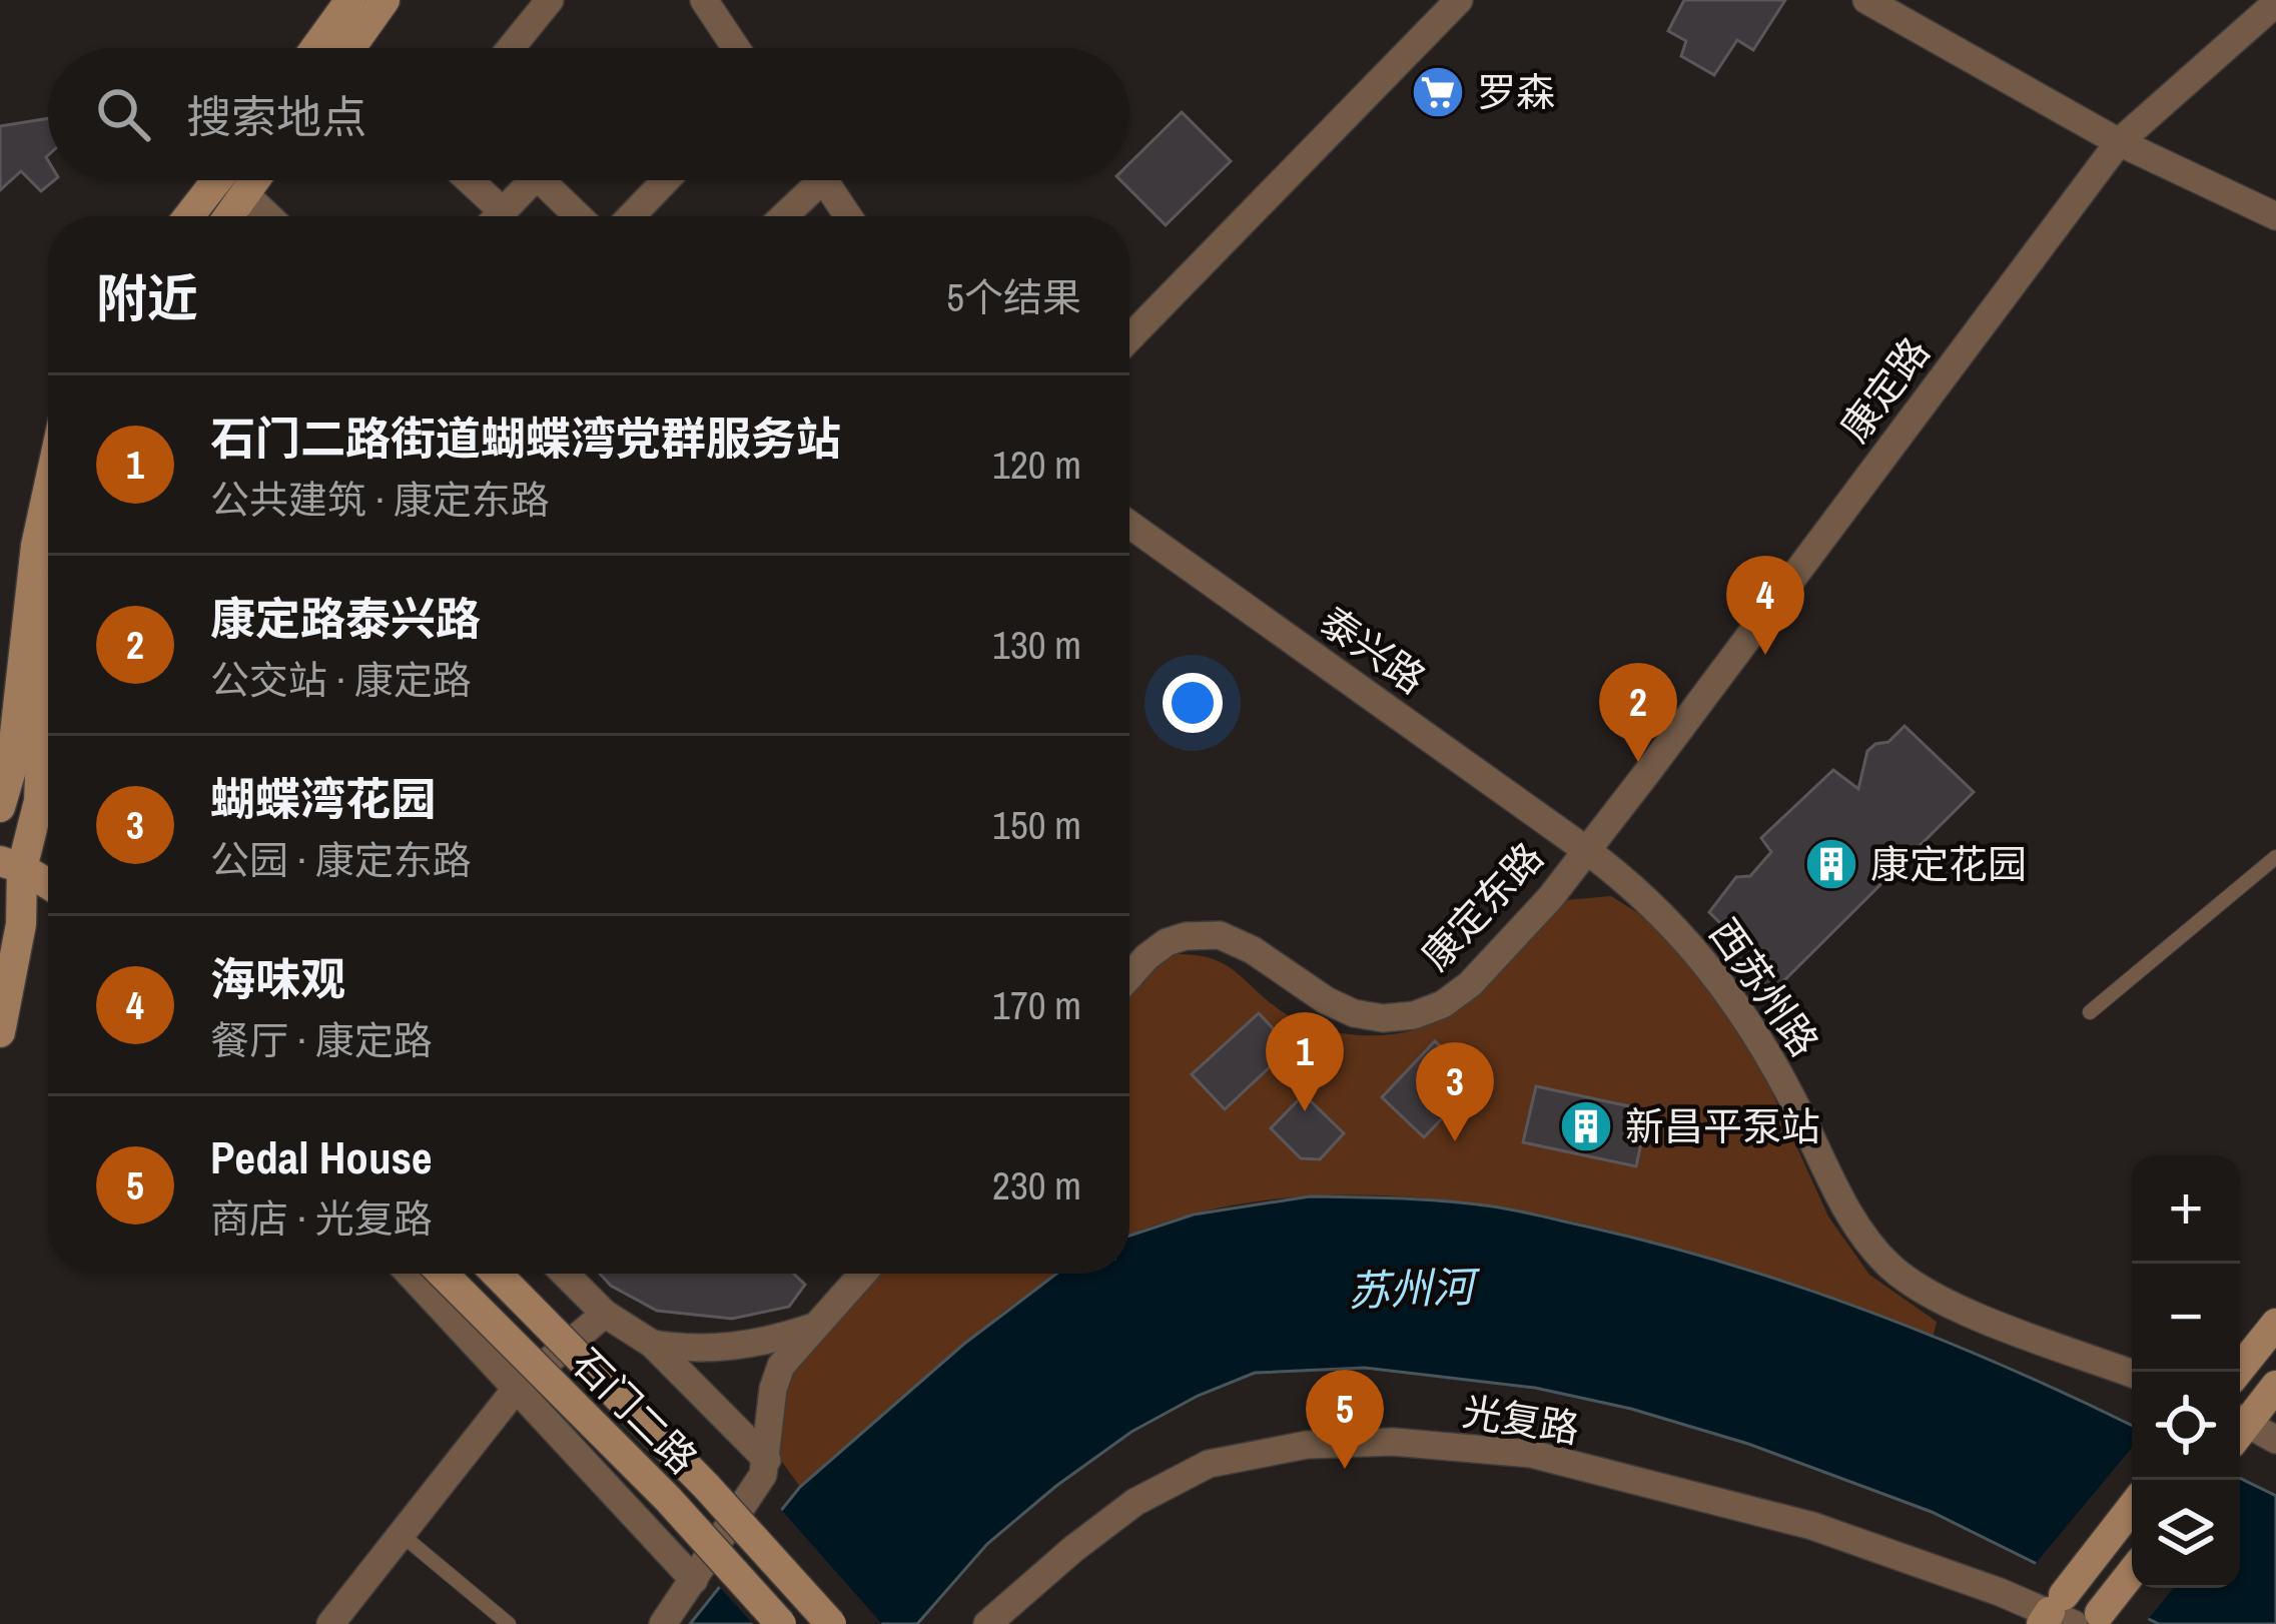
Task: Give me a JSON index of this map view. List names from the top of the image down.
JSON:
{
  "streets": {
    "main road": ["石门二路"],
    "street": [
      "康定路",
      "泰兴路",
      "康定东路",
      "西苏州路",
      "光复路"
    ]
  },
  "crossings": [
    ["康定路", "泰兴路"],
    ["康定路", "康定东路"],
    ["康定路", "西苏州路"],
    ["泰兴路", "康定东路"],
    ["泰兴路", "西苏州路"],
    ["康定东路", "西苏州路"]
  ],
  "water": ["苏州河"],
  "places": {
    "supermarket": ["罗森"],
    "building": ["康定花园", "新昌平泵站"]
  },
  "page": {
    "search": "搜索地点",
    "heading": ["附近", "5个结果"],
    "list": [
      {
        "mark": "1",
        "name": "石门二路街道蝴蝶湾党群服务站",
        "note": "公共建筑 · 康定东路",
        "value": "120 m"
      },
      {
        "mark": "2",
        "name": "康定路泰兴路",
        "note": "公交站 · 康定路",
        "value": "130 m"
      },
      {
        "mark": "3",
        "name": "蝴蝶湾花园",
        "note": "公园 · 康定东路",
        "value": "150 m"
      },
      {
        "mark": "4",
        "name": "海味观",
        "note": "餐厅 · 康定路",
        "value": "170 m"
      },
      {
        "mark": "5",
        "name": "Pedal House",
        "note": "商店 · 光复路",
        "value": "230 m"
      }
    ],
    "pins": [
      "4",
      "2",
      "1",
      "3",
      "5"
    ],
    "map_buttons": ["+", "−"]
  }
}
